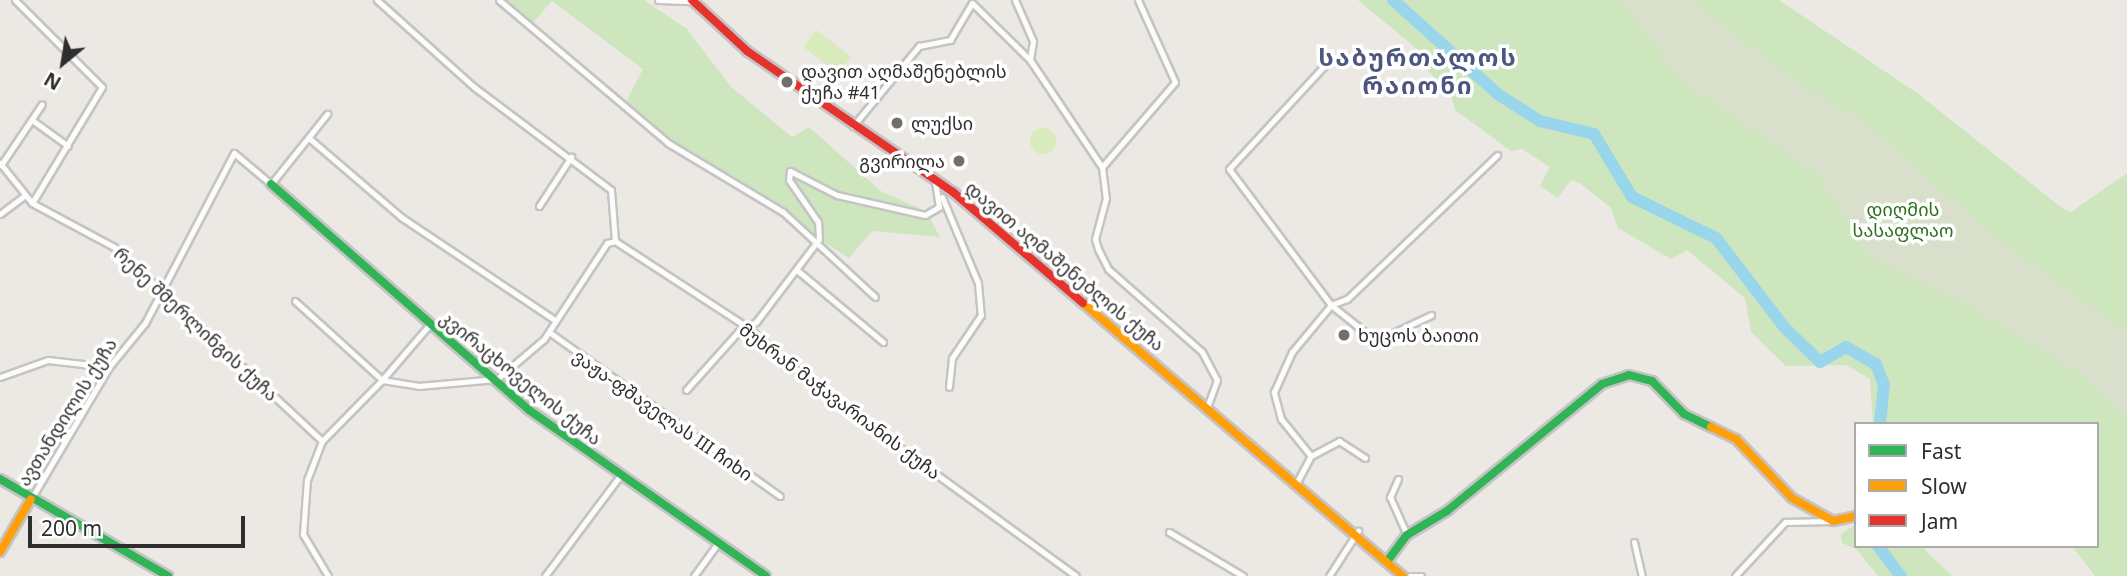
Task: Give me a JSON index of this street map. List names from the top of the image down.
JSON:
{
  "streets": {
    "street": [
      "დავით აღმაშენებლის ქუჩა",
      "რენე შმერლინგის ქუჩა",
      "კვირაცხოველის ქუჩა",
      "მუხრან მაჭავარიანის ქუჩა",
      "ავთანდილის ქუჩა",
      "ვაჟა-ფშაველას III ჩიხი"
    ]
  },
  "crossings": [
    ["რენე შმერლინგის ქუჩა", "ავთანდილის ქუჩა"],
    ["კვირაცხოველის ქუჩა", "ავთანდილის ქუჩა"]
  ],
  "districts": ["საბურთალოს რაიონი"],
  "parks": ["დიღმის სასაფლაო"],
  "places": [
    "დავით აღმაშენებლის ქუჩა #41",
    "ლუქსი",
    "გვირილა",
    "ხუცოს ბაითი"
  ],
  "legend": ["Fast", "Slow", "Jam"],
  "scale_bar": "200 m",
  "north": "bottom left"
}
